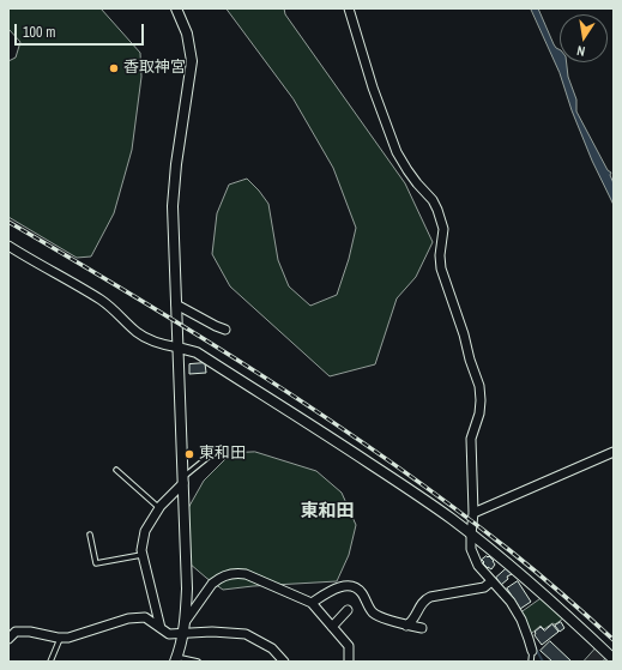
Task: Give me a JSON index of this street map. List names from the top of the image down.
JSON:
{
  "districts": ["東和田"],
  "places": ["香取神宮", "東和田"],
  "scale_bar": "100 m",
  "north": "bottom"
}
